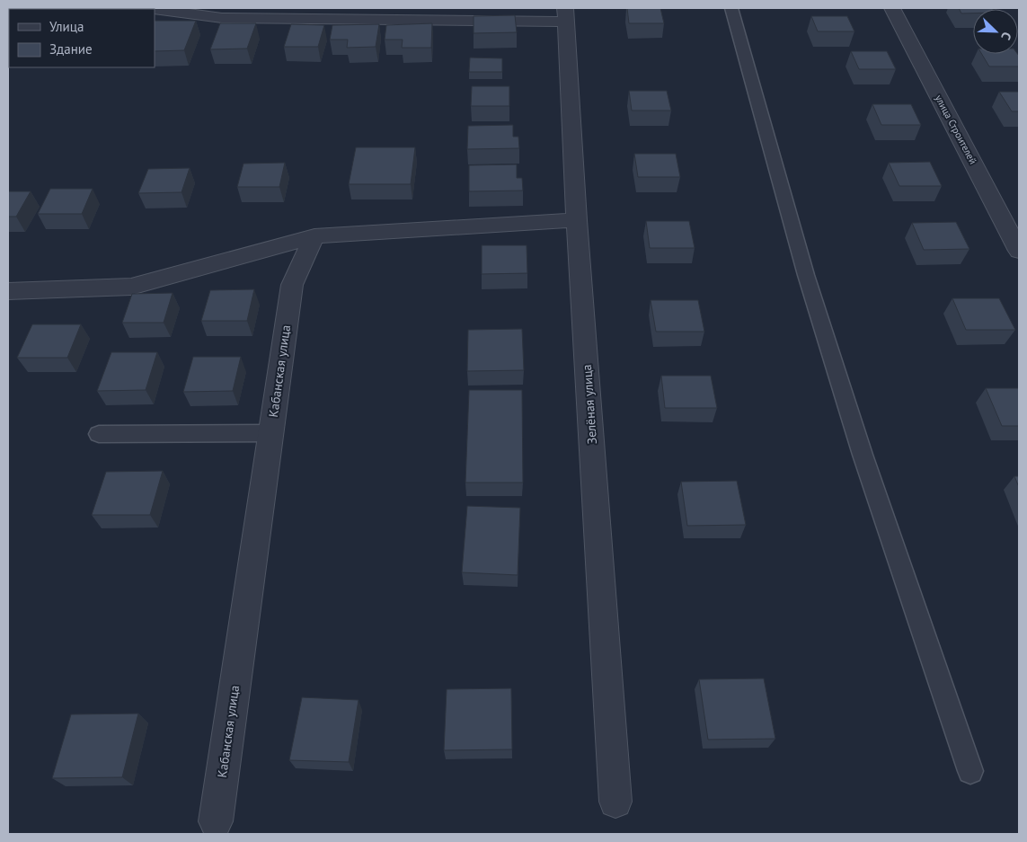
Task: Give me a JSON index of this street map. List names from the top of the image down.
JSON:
{
  "streets": {
    "street": ["улица Строителей", "Кабанская улица", "Зелёная улица"]
  },
  "legend": ["Улица", "Здание"],
  "north": "bottom right"
}
